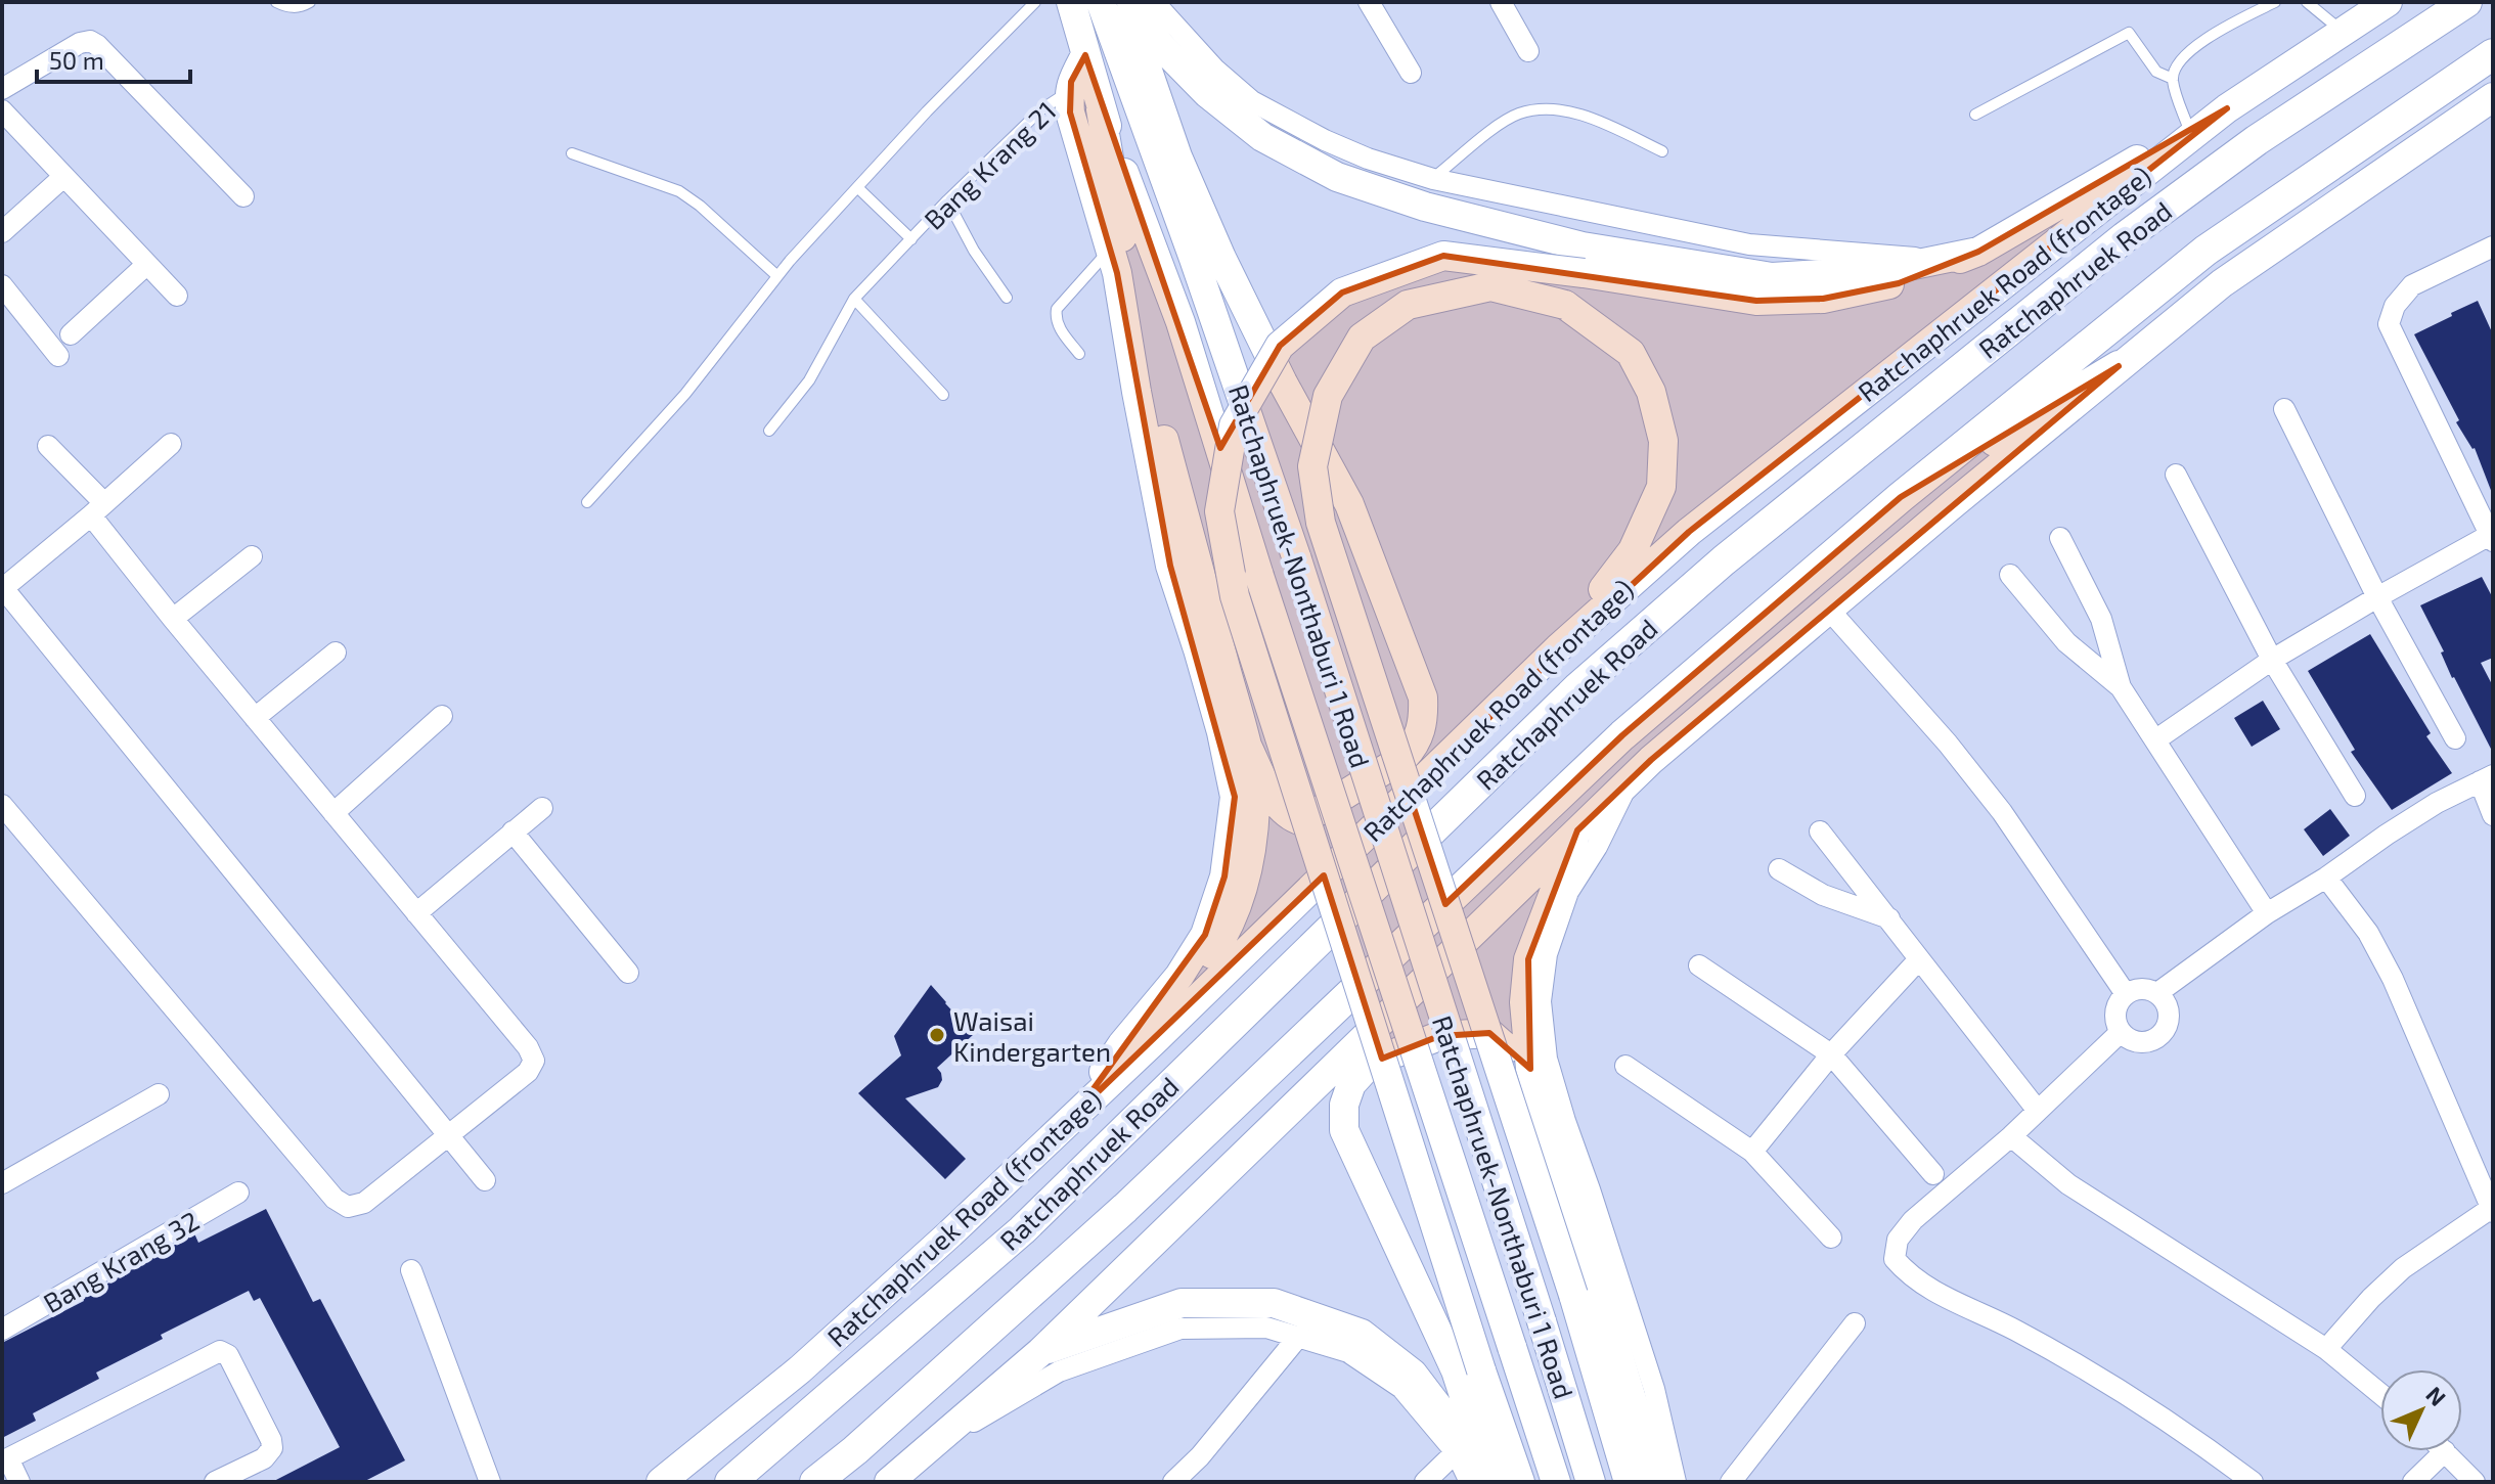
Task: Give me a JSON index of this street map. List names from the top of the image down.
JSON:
{
  "streets": {
    "main road": ["Ratchaphruek Road", "Ratchaphruek Road (frontage)", "Ratchaphruek-Nonthaburi 1 Road"],
    "street": ["Bang Krang 32"],
    "lane": ["Bang Krang 21"]
  },
  "places": ["Waisai Kindergarten"],
  "scale_bar": "50 m",
  "north": "top right"
}
